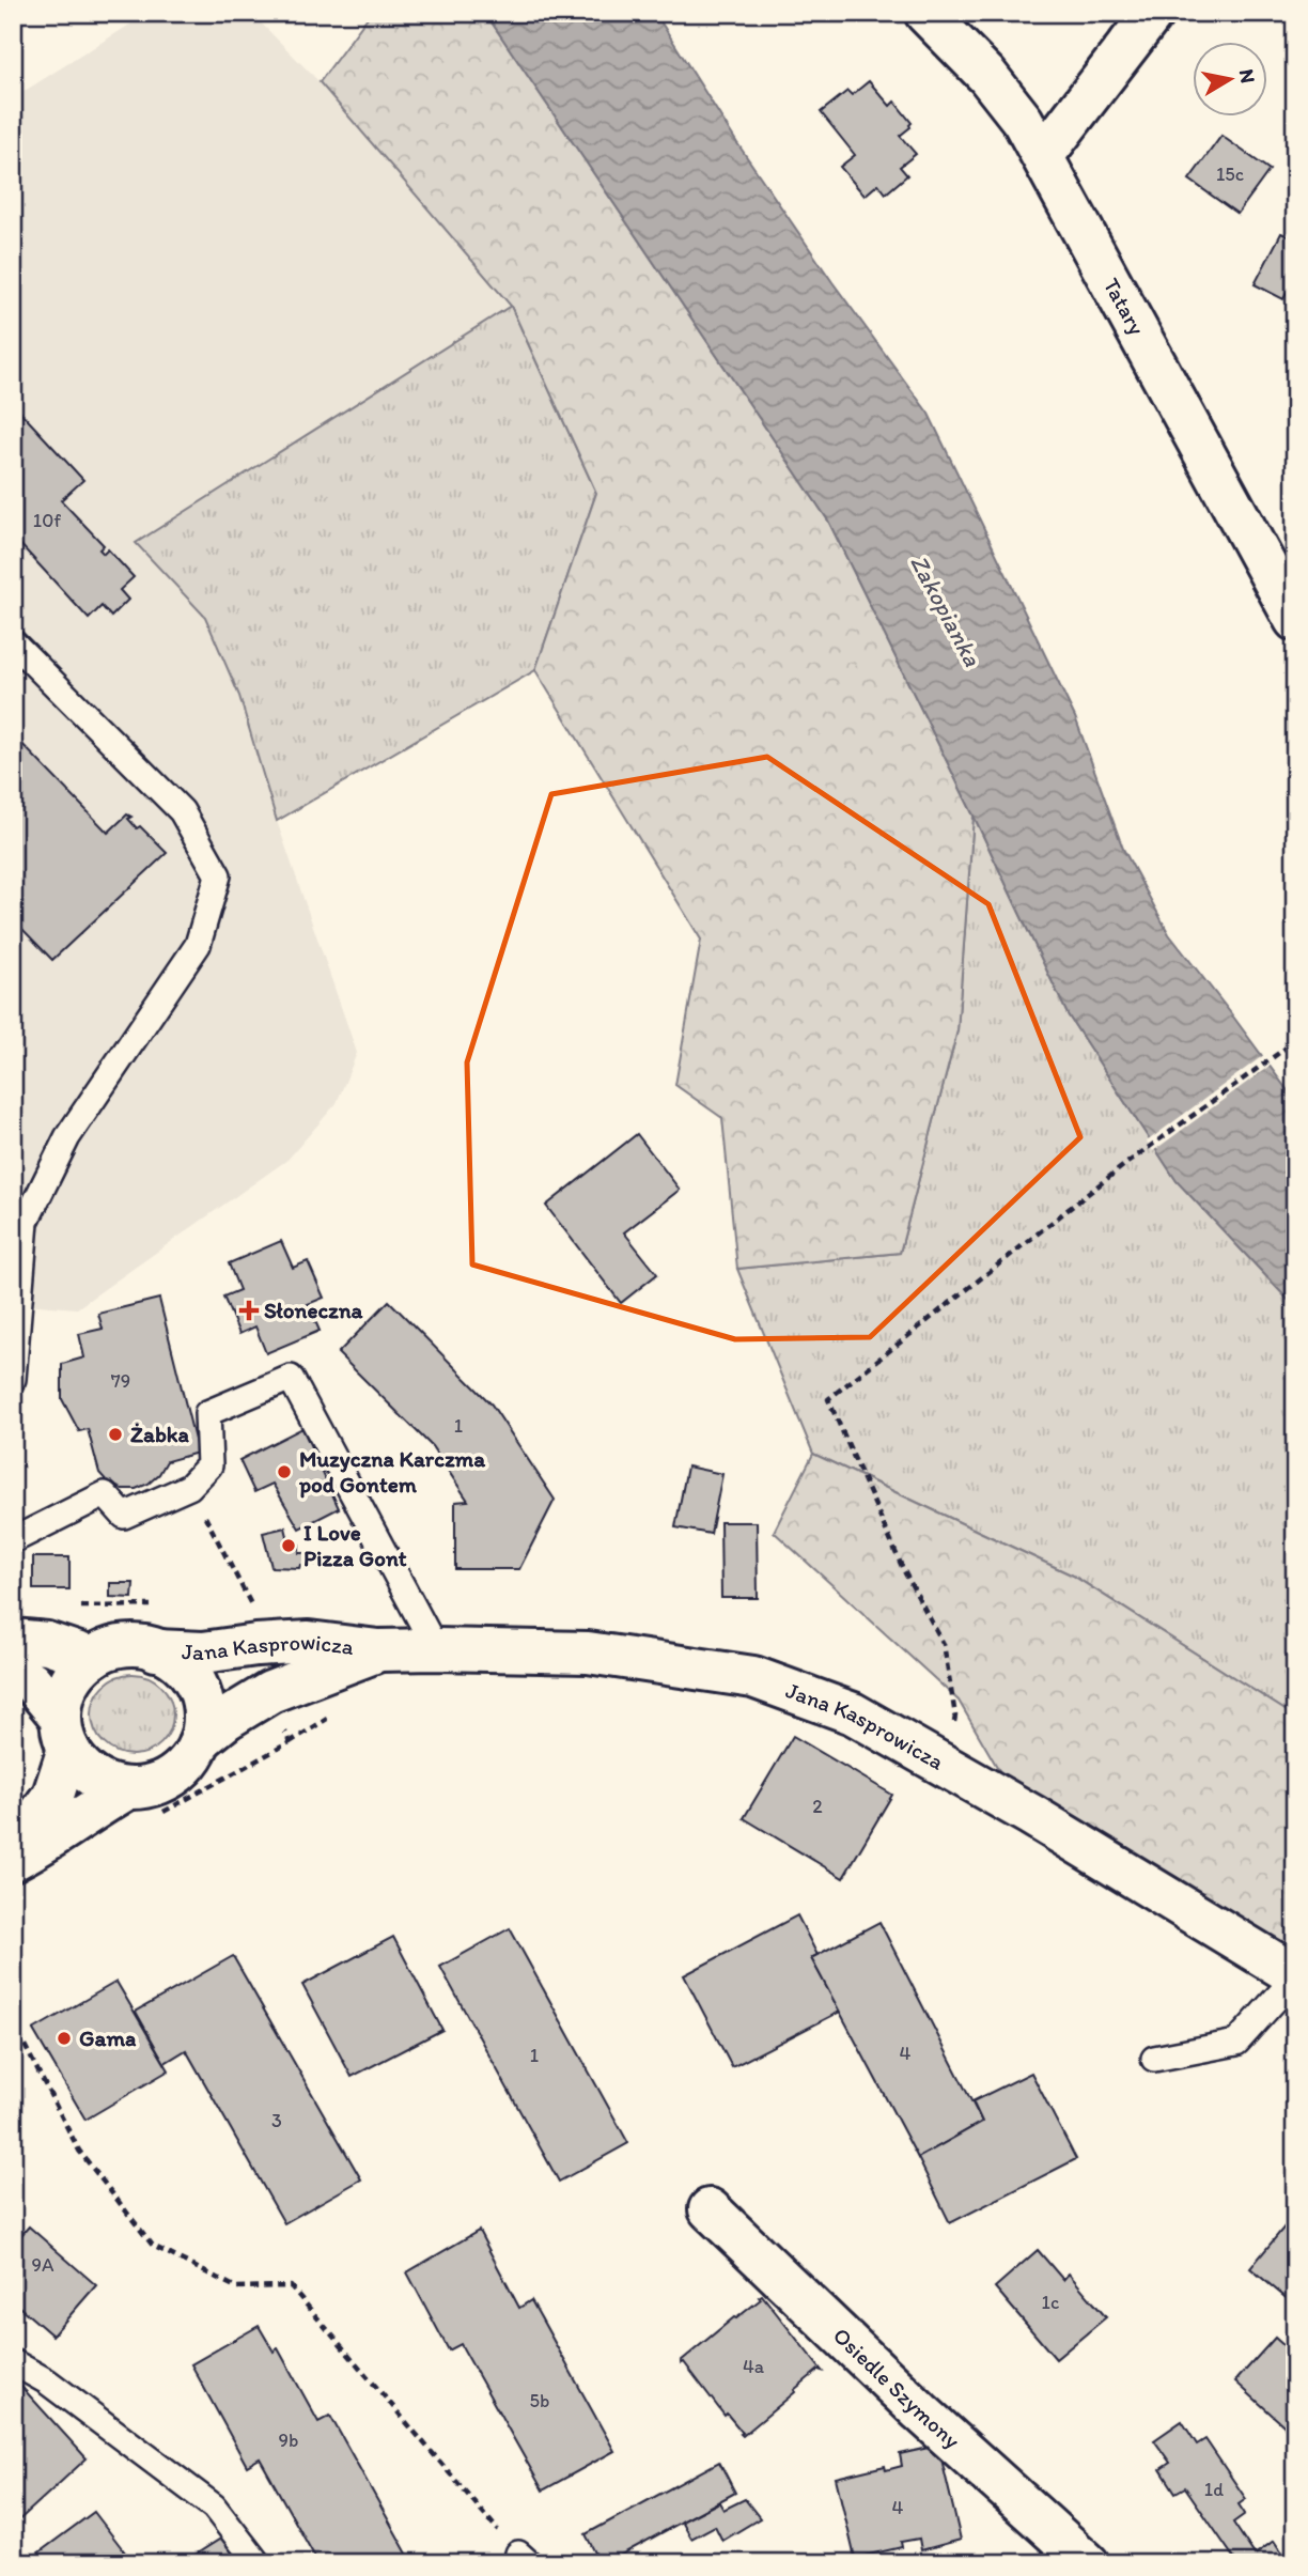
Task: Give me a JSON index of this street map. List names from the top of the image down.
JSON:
{
  "streets": {
    "main road": ["Tatary", "Jana Kasprowicza", "Osiedle Szymony"]
  },
  "water": ["Zakopianka"],
  "places": {
    "health": ["Słoneczna"],
    "other": [
      "Żabka",
      "Muzyczna Karczma pod Gontem",
      "I Love Pizza Gont",
      "Gama"
    ]
  },
  "house_numbers": [
    "15c",
    "10f",
    "79",
    "1",
    "2",
    "4",
    "1",
    "3",
    "9A",
    "1c",
    "4a",
    "5b",
    "9b",
    "1d",
    "4"
  ],
  "north": "right"
}
